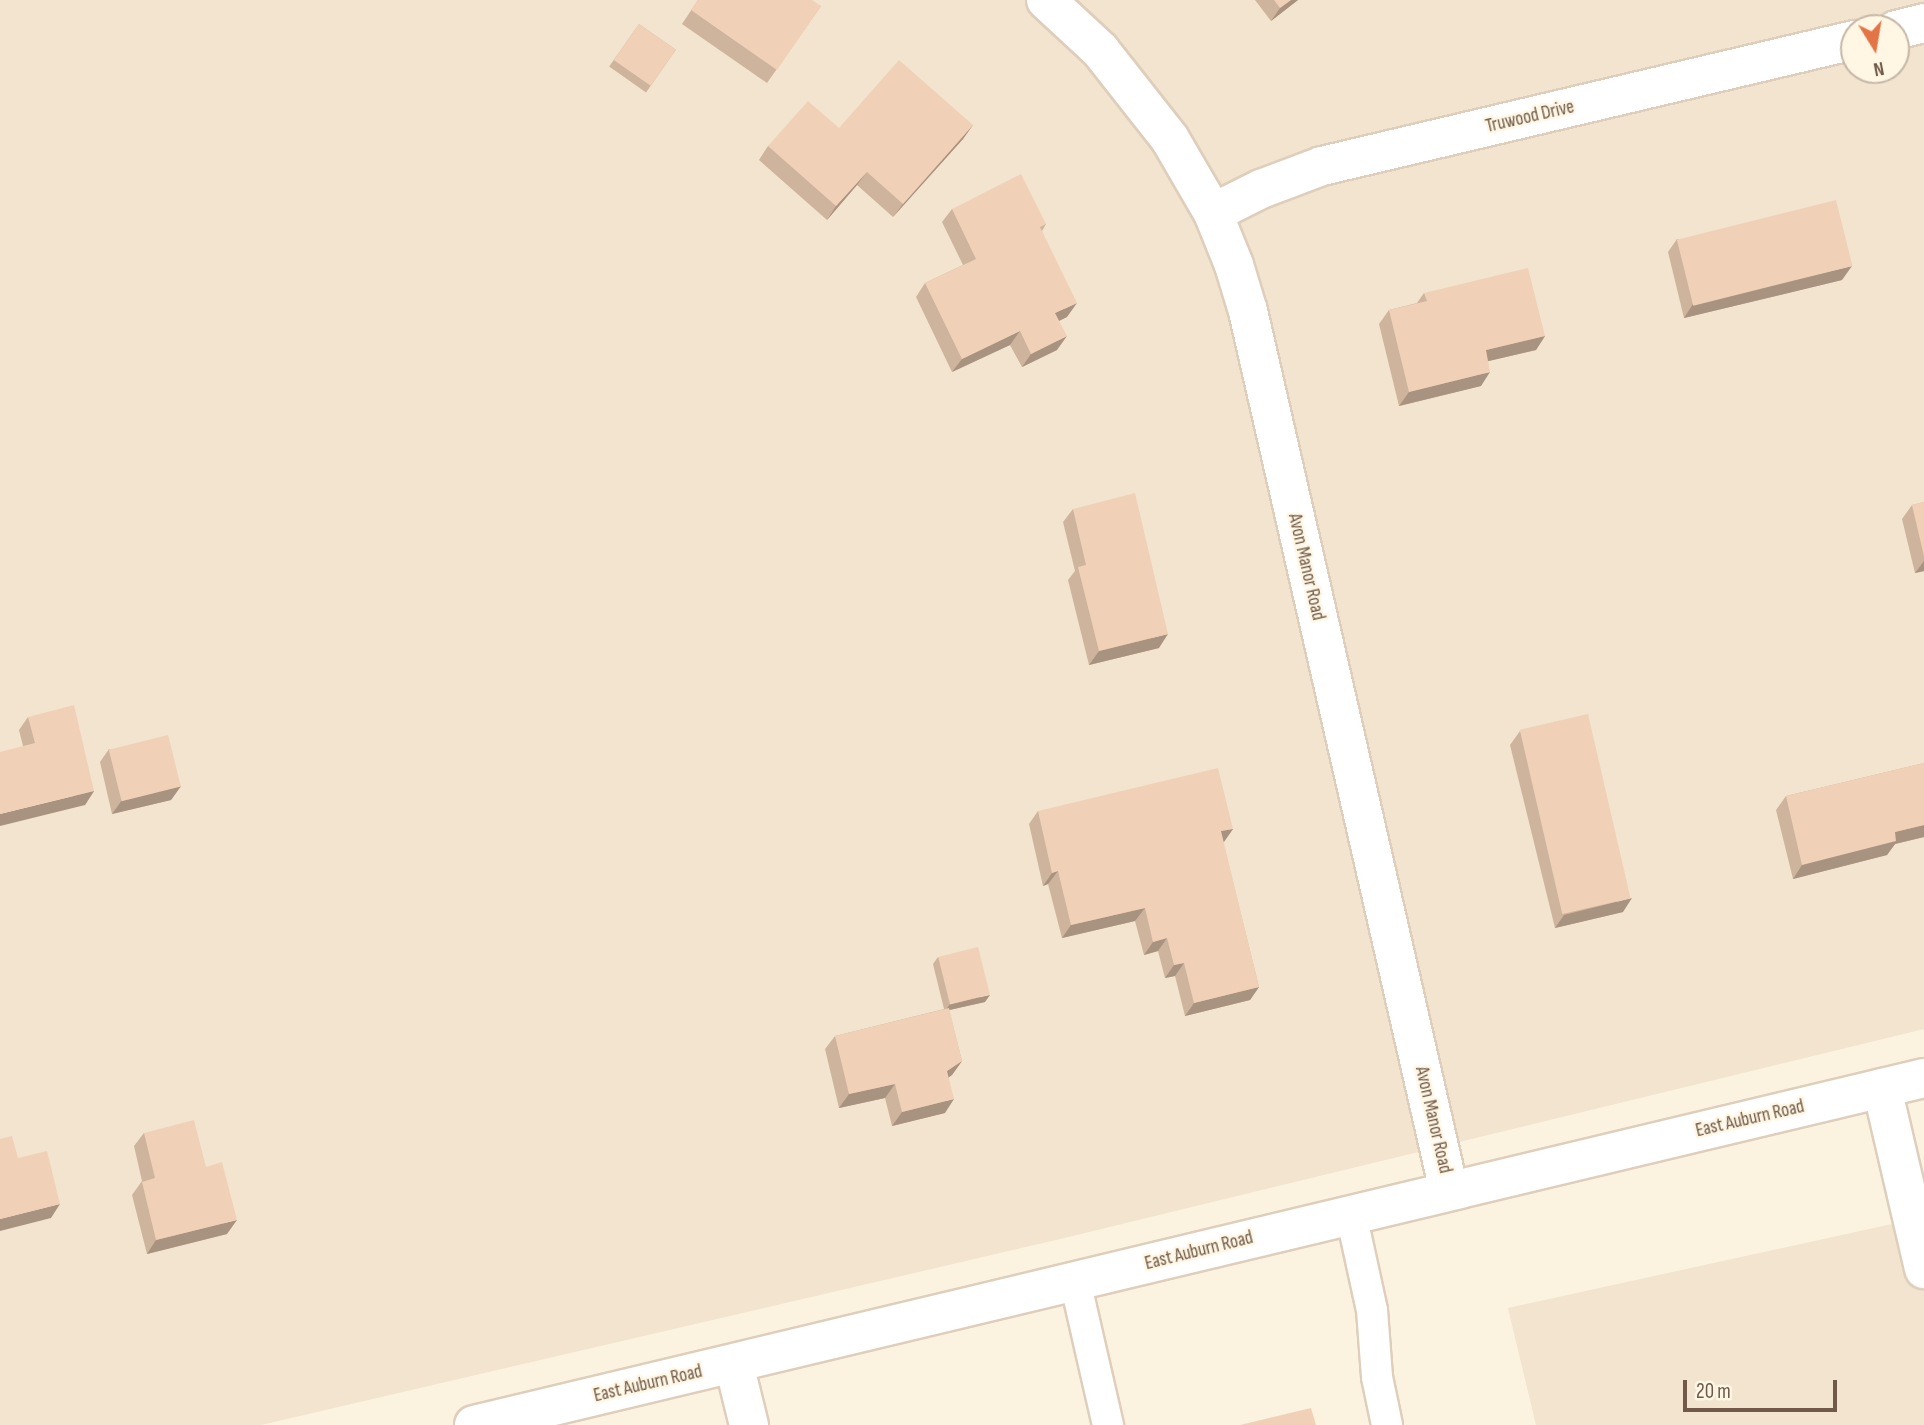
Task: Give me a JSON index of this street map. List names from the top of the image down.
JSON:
{
  "streets": {
    "street": ["Truwood Drive", "Avon Manor Road", "East Auburn Road"]
  },
  "crossings": [
    ["Truwood Drive", "Avon Manor Road"],
    ["Avon Manor Road", "East Auburn Road"]
  ],
  "scale_bar": "20 m",
  "north": "bottom"
}
